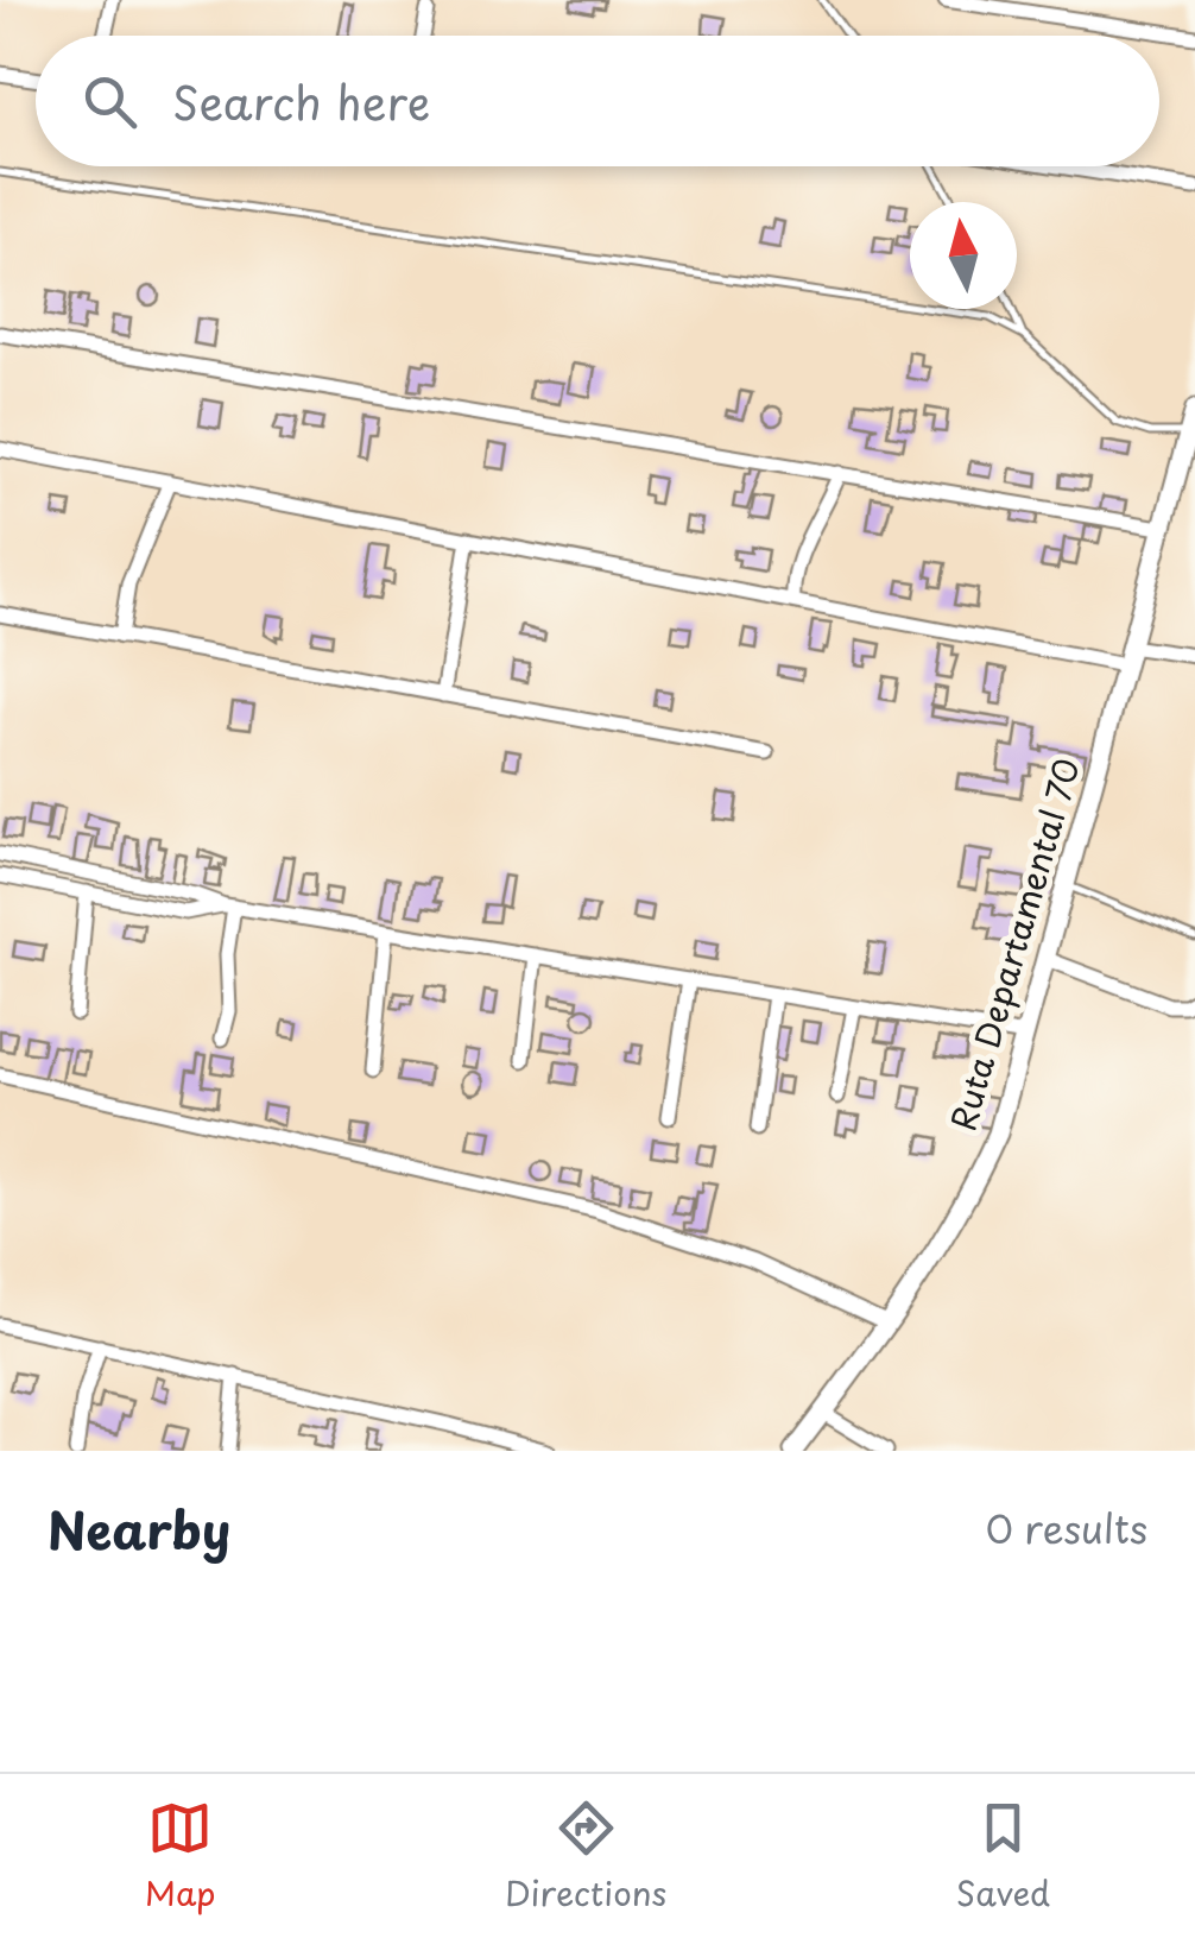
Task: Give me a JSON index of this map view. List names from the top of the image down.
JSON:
{
  "streets": {
    "main road": ["Ruta Departamental 70"]
  },
  "north": "top",
  "page": {
    "search": "Search here",
    "heading": ["Nearby", "0 results"],
    "nav": ["Map", "Directions", "Saved"]
  }
}
